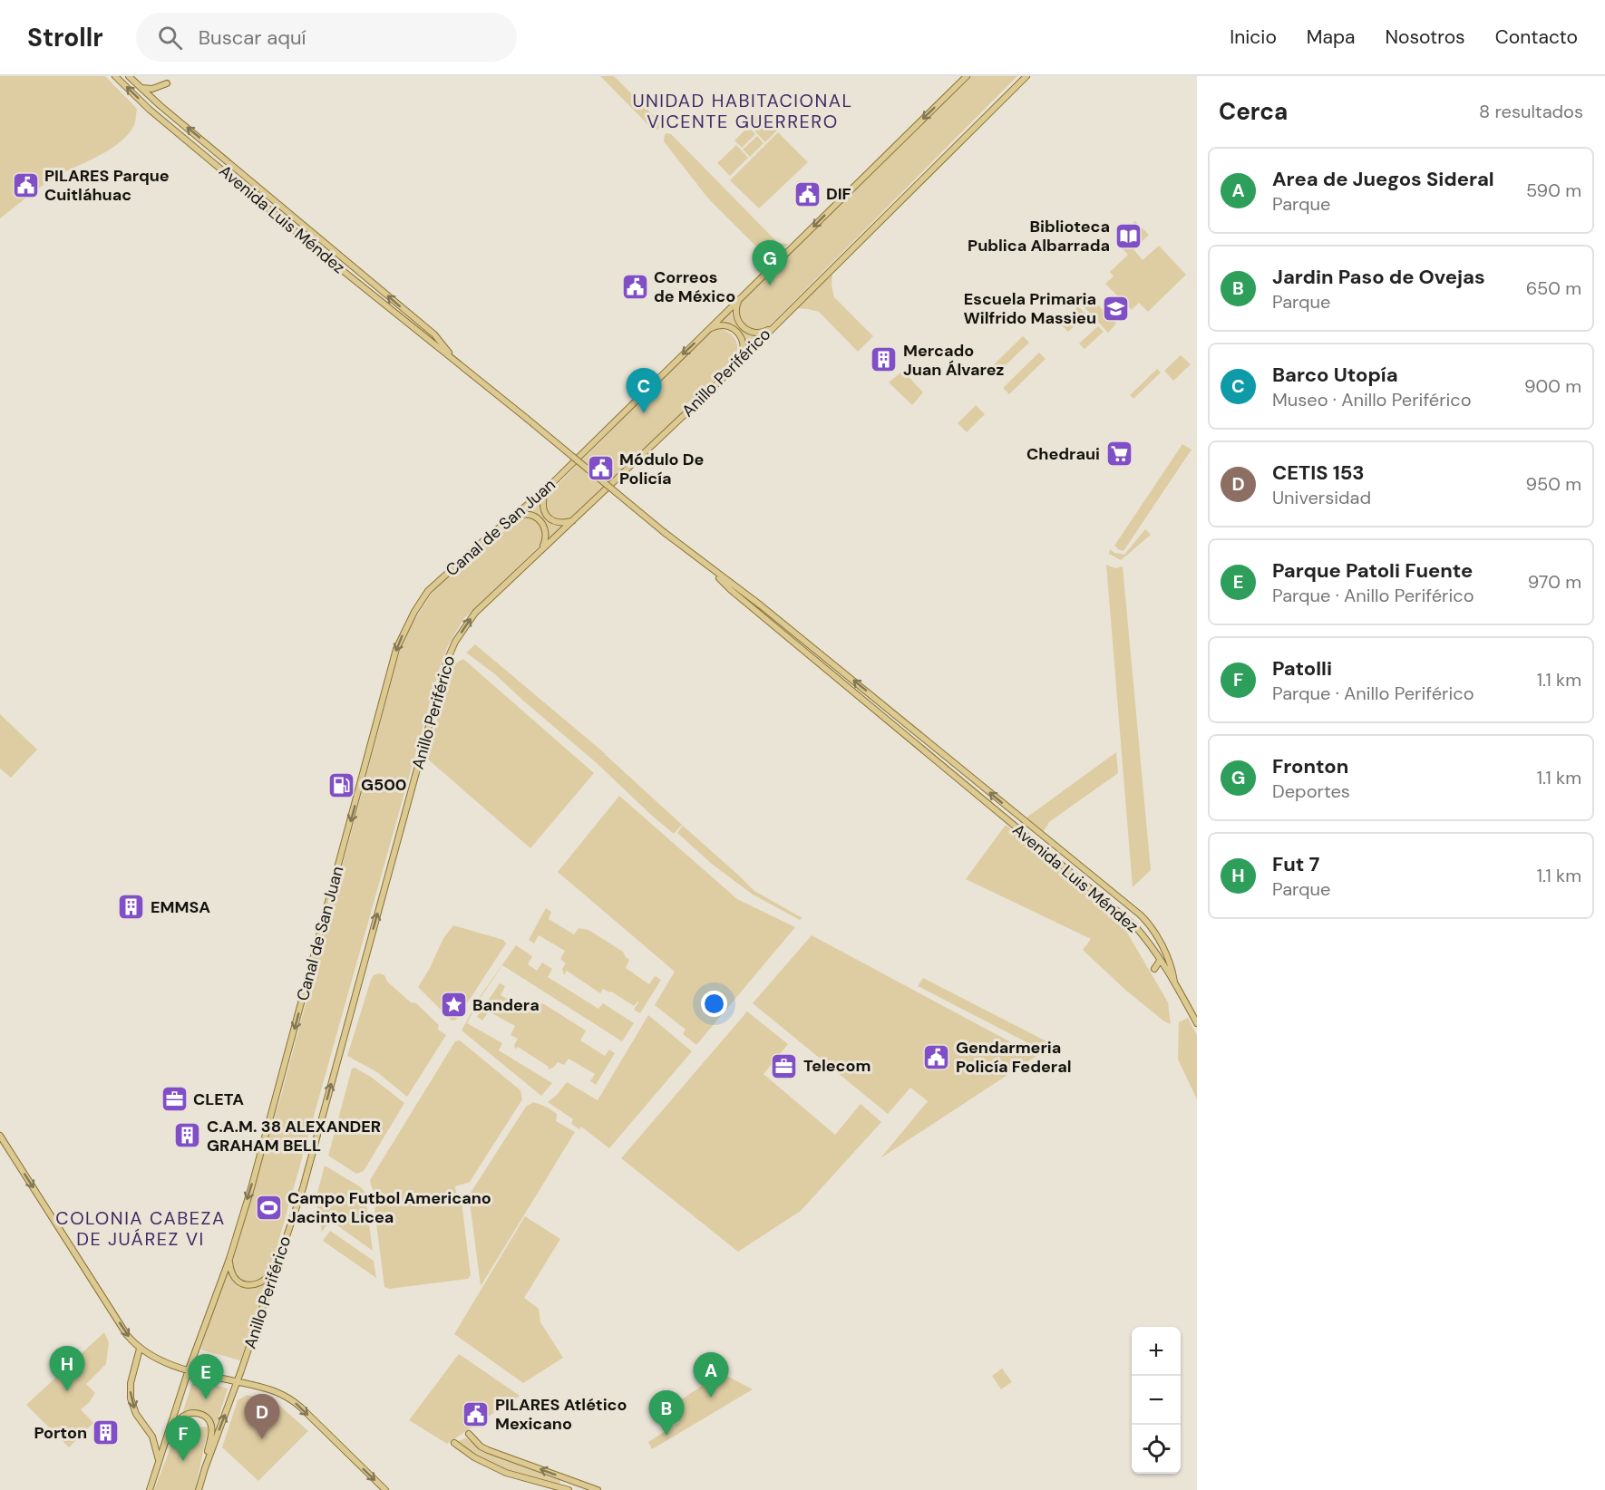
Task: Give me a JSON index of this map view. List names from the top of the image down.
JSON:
{
  "streets": {
    "main road": ["Avenida Luis Méndez", "Anillo Periférico", "Canal de San Juan"]
  },
  "one_way": ["Anillo Periférico", "Canal de San Juan"],
  "districts": ["UNIDAD HABITACIONAL VICENTE GUERRERO", "COLONIA CABEZA DE JUÁREZ VI"],
  "places": {
    "public building": [
      "PILARES Parque Cuitláhuac",
      "DIF",
      "Correos de México",
      "Módulo De Policía",
      "Gendarmeria Policía Federal",
      "PILARES Atlético Mexicano"
    ],
    "library": ["Biblioteca Publica Albarrada"],
    "school or university": ["Escuela Primaria Wilfrido Massieu"],
    "building": [
      "Mercado Juan Álvarez",
      "EMMSA",
      "C.A.M. 38 ALEXANDER GRAHAM BELL",
      "Porton"
    ],
    "supermarket": ["Chedraui"],
    "fuel station": ["G500"],
    "place": ["Bandera"],
    "office": ["Telecom", "CLETA"],
    "sports": ["Campo Futbol Americano Jacinto Licea"]
  },
  "page": {
    "header": "Strollr",
    "search": "Buscar aquí",
    "nav": [
      "Inicio",
      "Mapa",
      "Nosotros",
      "Contacto"
    ],
    "heading": ["Cerca", "8 resultados"],
    "list": [
      {
        "mark": "A",
        "name": "Area de Juegos Sideral",
        "note": "Parque",
        "value": "590 m"
      },
      {
        "mark": "B",
        "name": "Jardin Paso de Ovejas",
        "note": "Parque",
        "value": "650 m"
      },
      {
        "mark": "C",
        "name": "Barco Utopía",
        "note": "Museo · Anillo Periférico",
        "value": "900 m"
      },
      {
        "mark": "D",
        "name": "CETIS 153",
        "note": "Universidad",
        "value": "950 m"
      },
      {
        "mark": "E",
        "name": "Parque Patoli Fuente",
        "note": "Parque · Anillo Periférico",
        "value": "970 m"
      },
      {
        "mark": "F",
        "name": "Patolli",
        "note": "Parque · Anillo Periférico",
        "value": "1.1 km"
      },
      {
        "mark": "G",
        "name": "Fronton",
        "note": "Deportes",
        "value": "1.1 km"
      },
      {
        "mark": "H",
        "name": "Fut 7",
        "note": "Parque",
        "value": "1.1 km"
      }
    ],
    "pins": [
      "G",
      "C",
      "H",
      "A",
      "E",
      "B",
      "D",
      "F"
    ],
    "map_buttons": ["+", "−"]
  }
}
